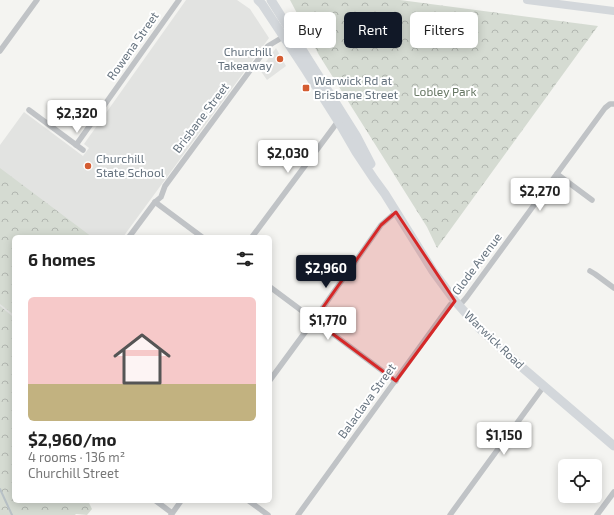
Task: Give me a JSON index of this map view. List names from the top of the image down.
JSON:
{
  "streets": {
    "main road": ["Warwick Road"],
    "street": [
      "Rowena Street",
      "Brisbane Street",
      "Glode Avenue",
      "Balaclava Street"
    ]
  },
  "crossings": [
    ["Brisbane Street", "Warwick Road"],
    ["Glode Avenue", "Warwick Road"],
    ["Glode Avenue", "Balaclava Street"],
    ["Warwick Road", "Balaclava Street"]
  ],
  "parks": ["Lobley Park"],
  "places": {
    "other": ["Churchill Takeaway", "Churchill State School"],
    "transit": ["Warwick Rd at Brisbane Street"]
  },
  "page": {
    "chip": ["Buy", "Rent", "Filters"],
    "price": [
      "$2,320",
      "$2,030",
      "$2,270",
      "$2,960",
      "$1,770",
      "$1,150"
    ],
    "heading": "6 homes",
    "list": [
      {
        "name": "$2,960/mo",
        "note": "4 rooms · 136 m² · Churchill Street"
      }
    ]
  }
}
